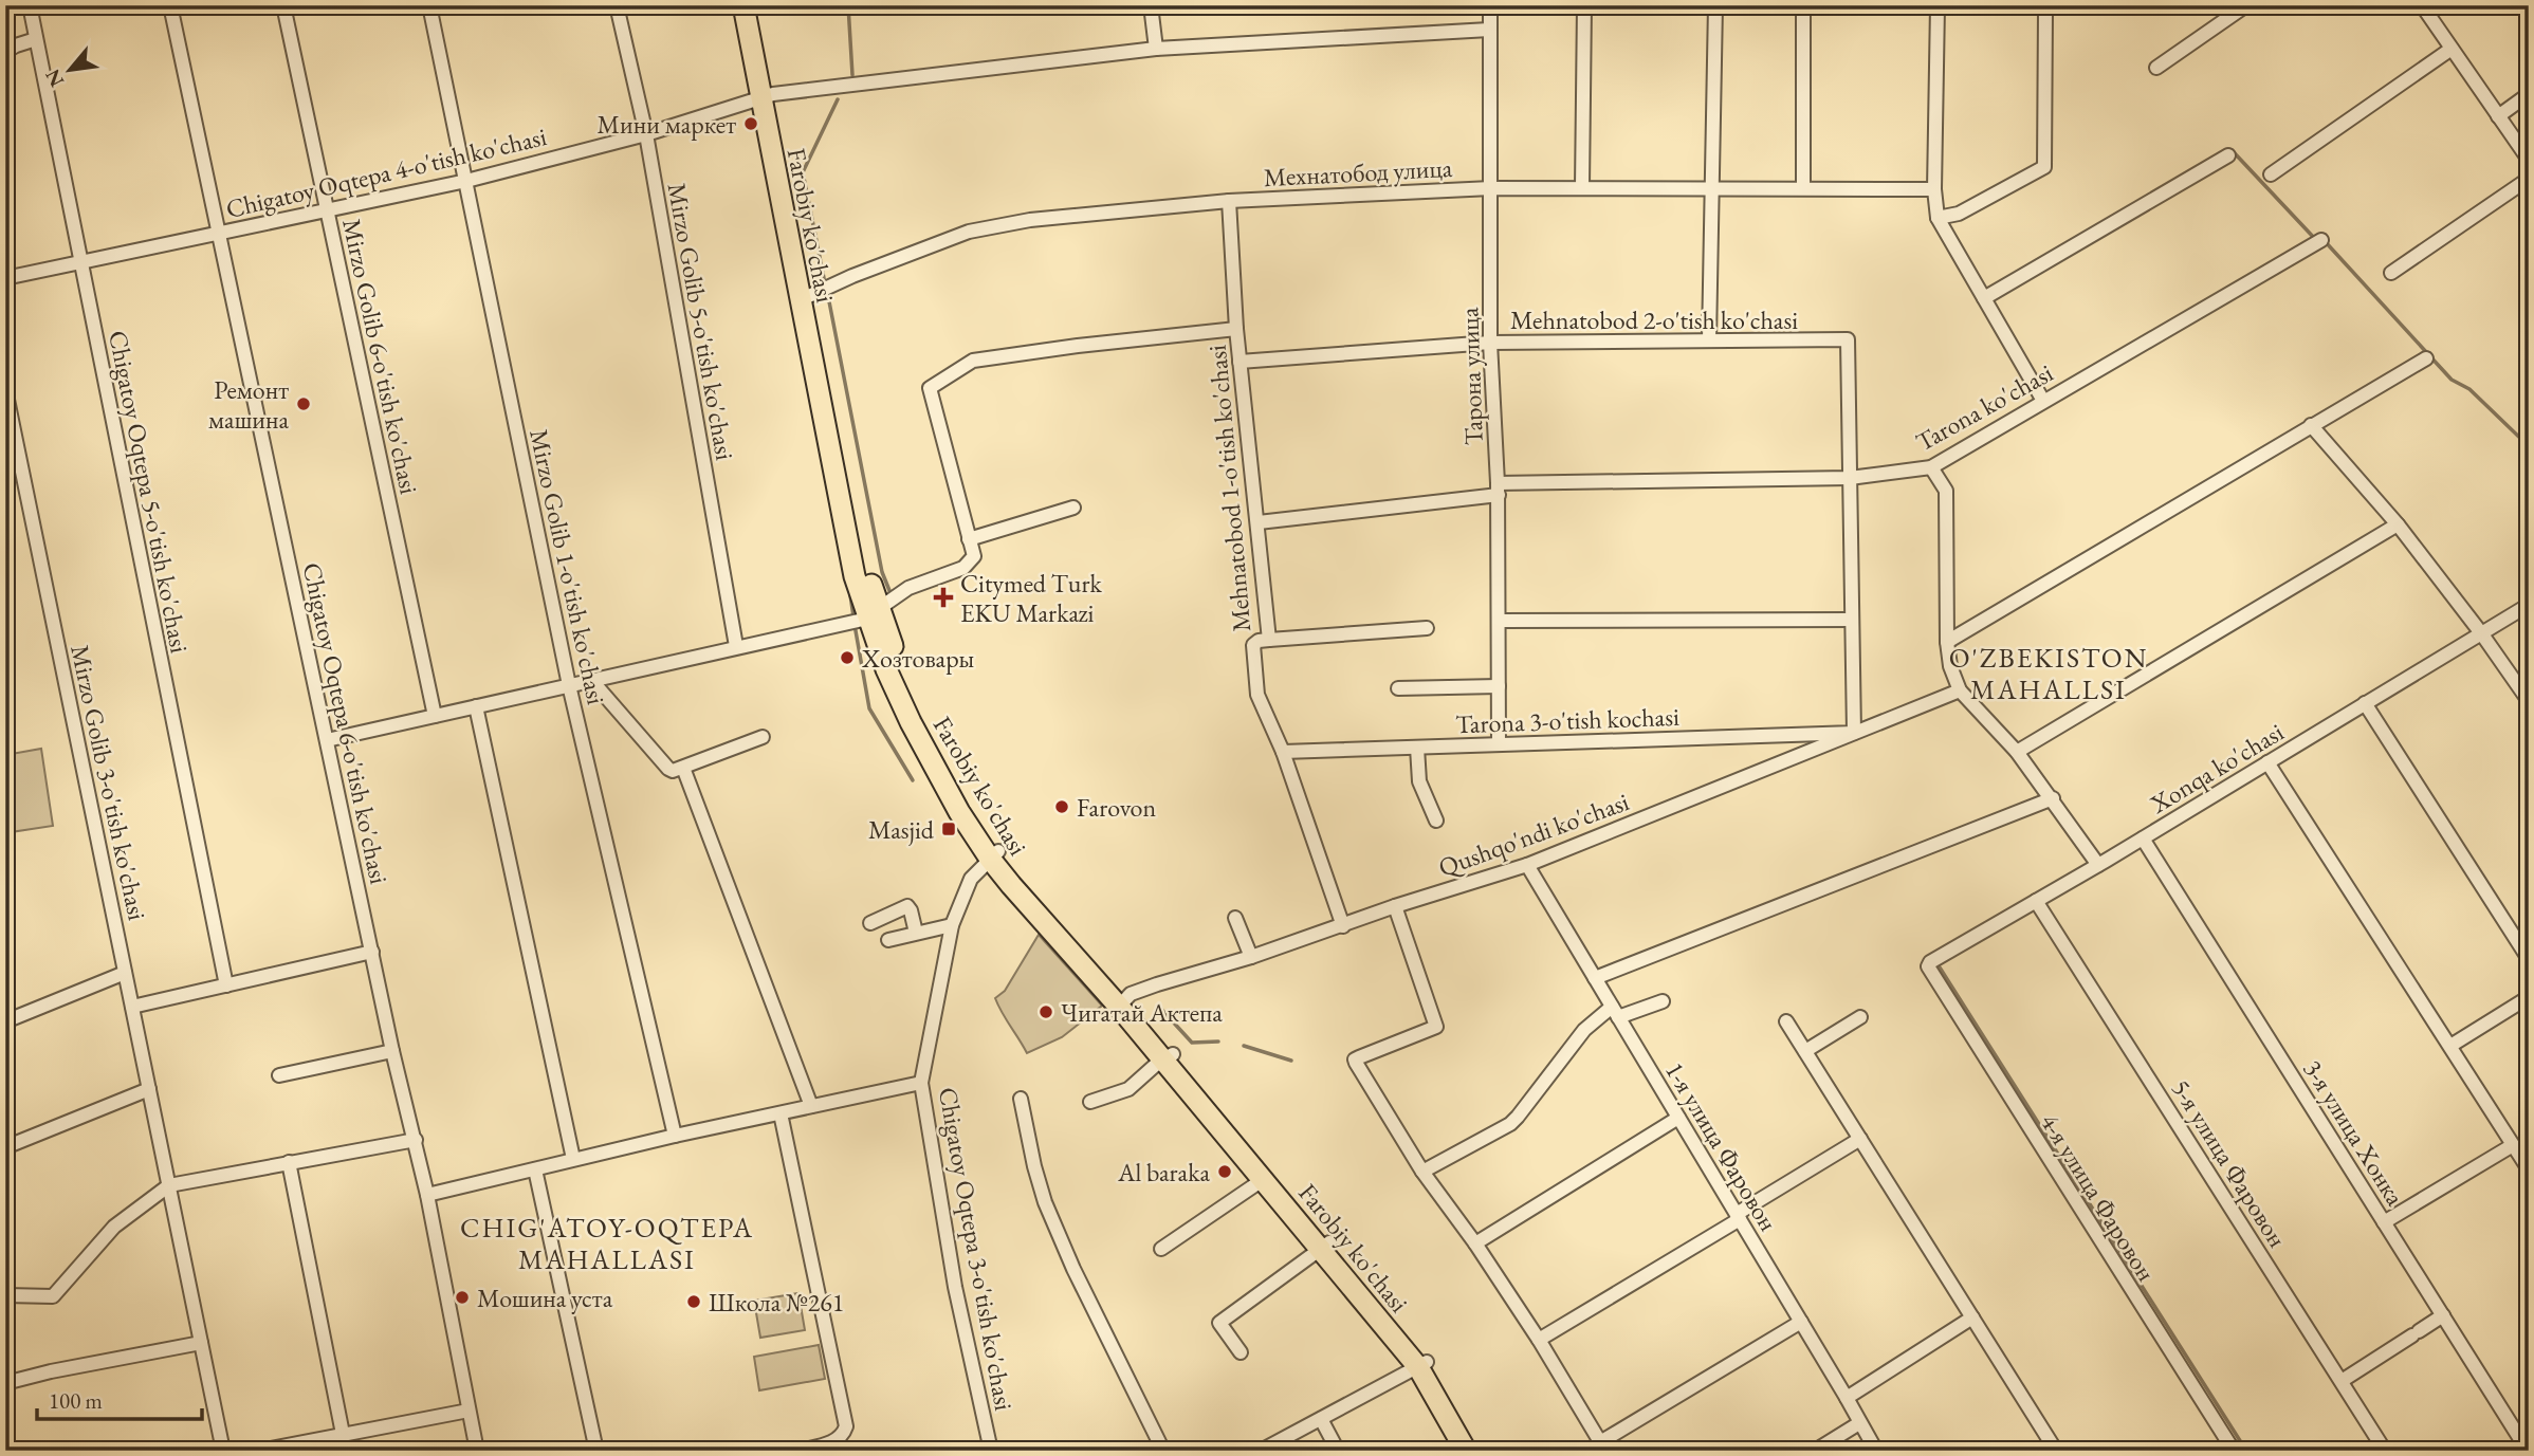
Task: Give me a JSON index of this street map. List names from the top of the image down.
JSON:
{
  "streets": {
    "main road": ["Farobiy ko'chasi"],
    "street": [
      "Chigatoy Oqtepa 4-o'tish ko'chasi",
      "Мехнатобод улица",
      "Mehnatobod 2-o'tish ko'chasi",
      "Mirzo Golib 5-o'tish ko'chasi",
      "Mirzo Golib 6-o'tish ko'chasi",
      "Тарона улица",
      "Tarona ko'chasi",
      "Mehnatobod 1-o'tish ko'chasi",
      "Chigatoy Oqtepa 5-o'tish ko'chasi",
      "Mirzo Golib 1-o'tish ko'chasi",
      "Tarona 3-o'tish kochasi",
      "Chigatoy Oqtepa 6-o'tish ko'chasi",
      "Xonqa ko'chasi",
      "Mirzo Golib 3-o'tish ko'chasi",
      "Qushqo'ndi ko'chasi",
      "3-я улица Хонка",
      "1-я улица Фаровон",
      "5-я улица Фаровон",
      "4-я улица Фаровон",
      "Chigatoy Oqtepa 3-o'tish ko'chasi"
    ]
  },
  "crossings": [
    ["Chigatoy Oqtepa 4-o'tish ko'chasi", "Farobiy ko'chasi"],
    ["Chigatoy Oqtepa 4-o'tish ko'chasi", "Mirzo Golib 5-o'tish ko'chasi"],
    ["Chigatoy Oqtepa 4-o'tish ko'chasi", "Mirzo Golib 6-o'tish ko'chasi"],
    ["Chigatoy Oqtepa 4-o'tish ko'chasi", "Тарона улица"],
    ["Chigatoy Oqtepa 4-o'tish ko'chasi", "Chigatoy Oqtepa 5-o'tish ko'chasi"],
    ["Chigatoy Oqtepa 4-o'tish ko'chasi", "Mirzo Golib 1-o'tish ko'chasi"],
    ["Chigatoy Oqtepa 4-o'tish ko'chasi", "Chigatoy Oqtepa 6-o'tish ko'chasi"],
    ["Мехнатобод улица", "Farobiy ko'chasi"],
    ["Мехнатобод улица", "Тарона улица"],
    ["Мехнатобод улица", "Mehnatobod 1-o'tish ko'chasi"],
    ["Farobiy ko'chasi", "Qushqo'ndi ko'chasi"],
    ["Farobiy ko'chasi", "Chigatoy Oqtepa 3-o'tish ko'chasi"],
    ["Mehnatobod 2-o'tish ko'chasi", "Тарона улица"],
    ["Mehnatobod 2-o'tish ko'chasi", "Tarona ko'chasi"],
    ["Mehnatobod 2-o'tish ko'chasi", "Mehnatobod 1-o'tish ko'chasi"],
    ["Тарона улица", "Tarona ko'chasi"],
    ["Тарона улица", "Tarona 3-o'tish kochasi"],
    ["Tarona ko'chasi", "Mehnatobod 1-o'tish ko'chasi"],
    ["Mehnatobod 1-o'tish ko'chasi", "Tarona 3-o'tish kochasi"],
    ["Mehnatobod 1-o'tish ko'chasi", "Qushqo'ndi ko'chasi"],
    ["Tarona 3-o'tish kochasi", "Qushqo'ndi ko'chasi"],
    ["Xonqa ko'chasi", "3-я улица Хонка"],
    ["Xonqa ko'chasi", "5-я улица Фаровон"],
    ["Xonqa ko'chasi", "4-я улица Фаровон"],
    ["Qushqo'ndi ko'chasi", "1-я улица Фаровон"]
  ],
  "districts": ["O'ZBEKISTON MAHALLSI", "CHIG'ATOY-OQTEPA MAHALLASI"],
  "places": {
    "other": [
      "Мини маркет",
      "Ремонт машина",
      "Хозтовары",
      "Farovon",
      "Чигатай Актепа",
      "Al baraka",
      "Мошина уста",
      "Школа №261"
    ],
    "health": ["Citymed Turk EKU Markazi"],
    "transit": ["Masjid"]
  },
  "scale_bar": "100 m",
  "north": "bottom left"
}
